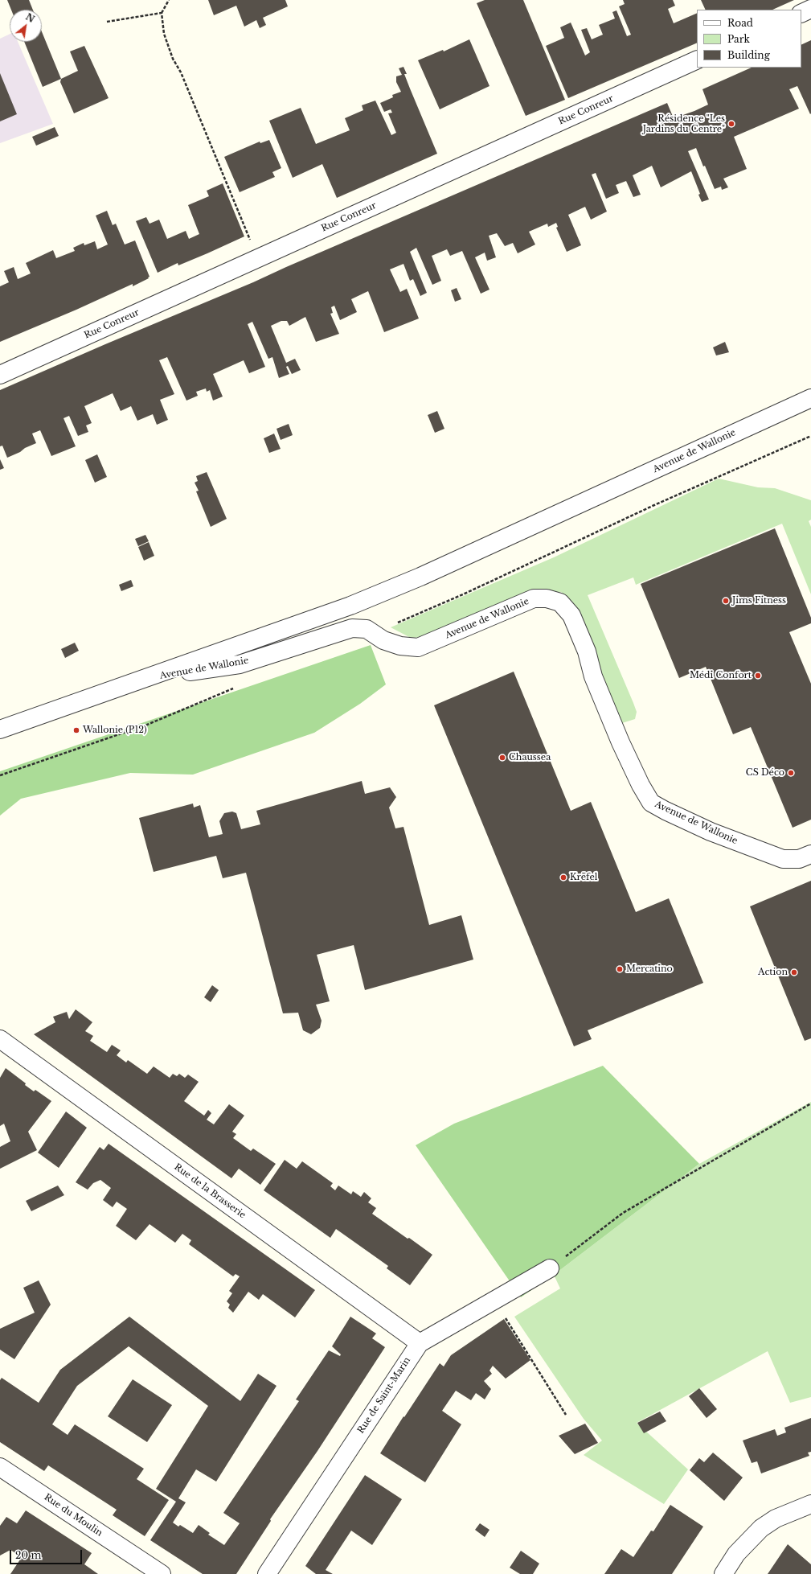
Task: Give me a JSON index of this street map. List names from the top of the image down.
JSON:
{
  "streets": {
    "street": [
      "Rue Conreur",
      "Avenue de Wallonie",
      "Rue de la Brasserie",
      "Rue de Saint-Marin",
      "Rue du Moulin"
    ]
  },
  "crossings": [
    ["Rue de la Brasserie", "Rue de Saint-Marin"]
  ],
  "places": [
    "Résidence \"Les Jardins du Centre\"",
    "Jims Fitness",
    "Médi Confort",
    "Wallonie (P12)",
    "Chaussea",
    "CS Déco",
    "Krëfel",
    "Mercatino",
    "Action"
  ],
  "legend": ["Road", "Park", "Building"],
  "scale_bar": "20 m",
  "north": "top right"
}
